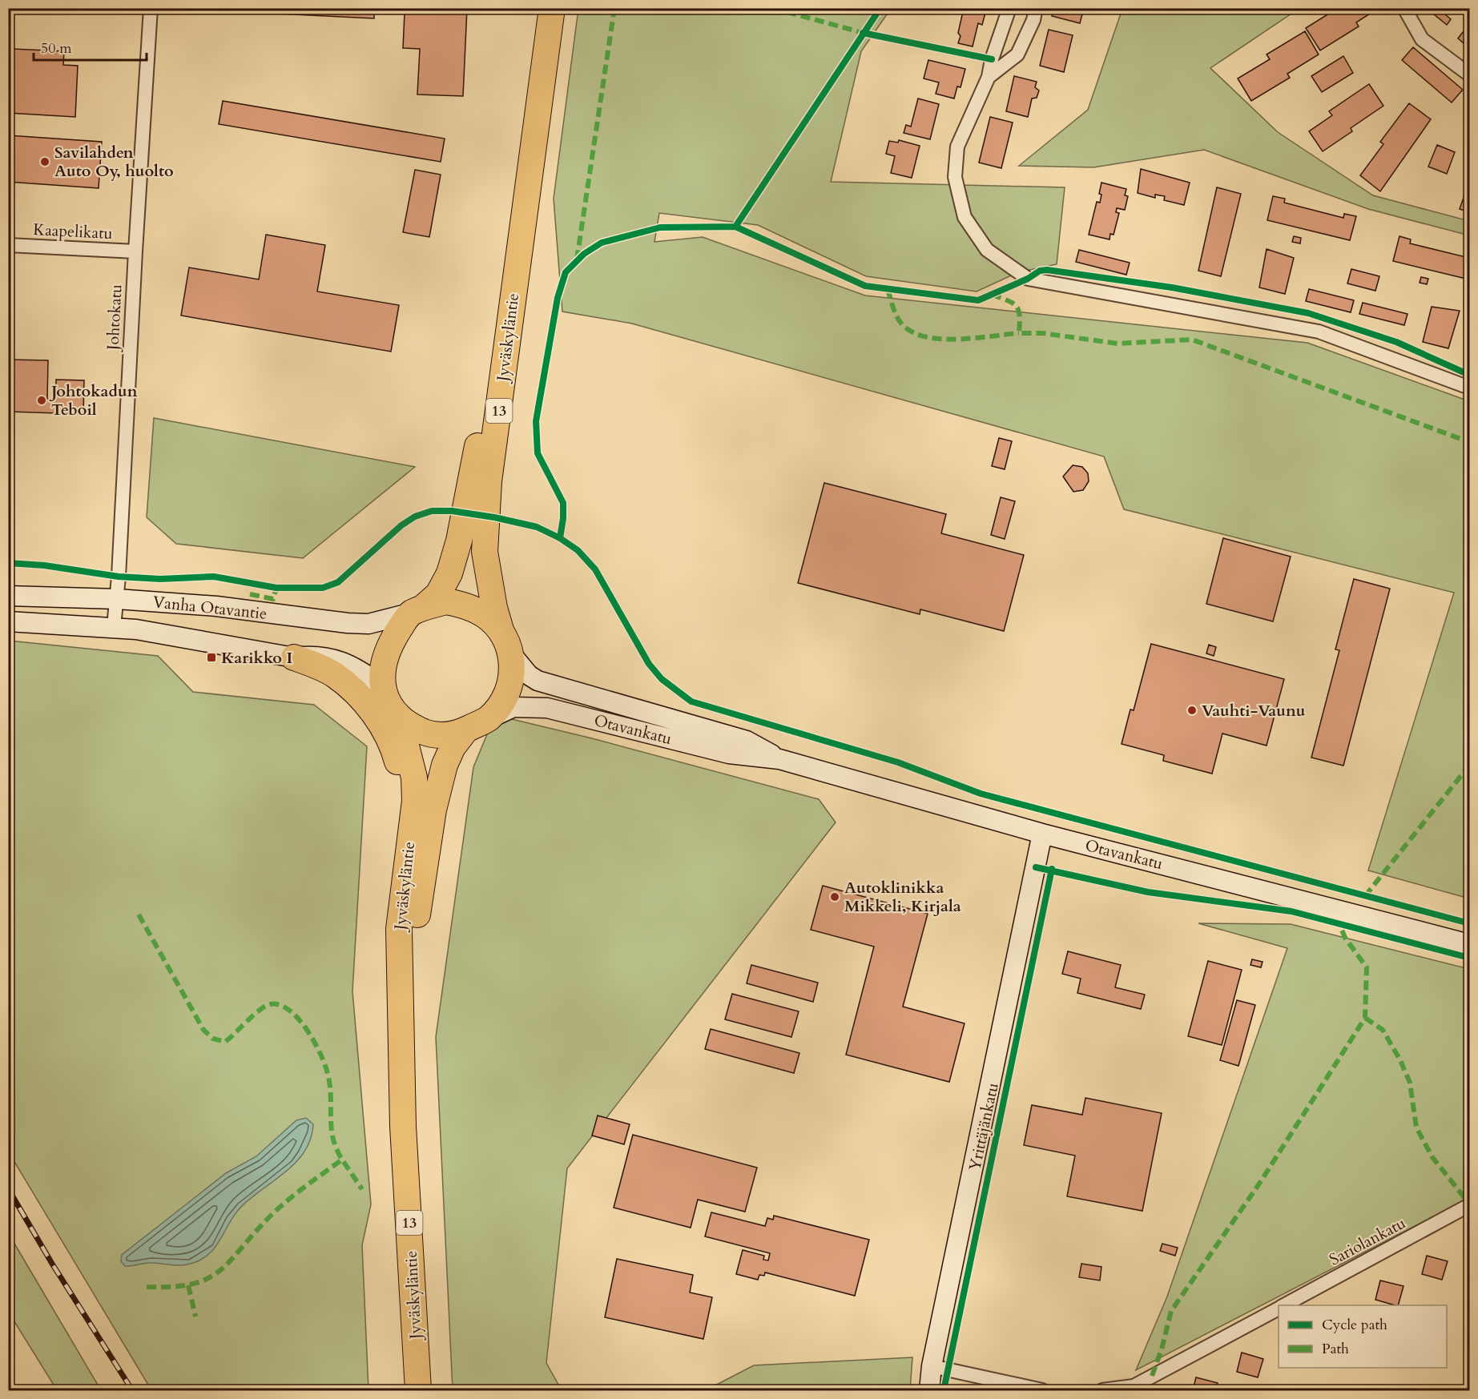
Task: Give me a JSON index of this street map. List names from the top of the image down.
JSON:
{
  "streets": {
    "highway": ["Jyväskyläntie", "13"],
    "main road": ["Vanha Otavantie", "Otavankatu", "Yrittäjänkatu"],
    "street": ["Kaapelikatu", "Johtokatu", "Sariolankatu"]
  },
  "crossings": [
    ["Kaapelikatu", "Johtokatu"],
    ["Johtokatu", "Vanha Otavantie"],
    ["Jyväskyläntie", "13"],
    ["Jyväskyläntie", "Vanha Otavantie"],
    ["Jyväskyläntie", "Otavankatu"],
    ["13", "Vanha Otavantie"],
    ["13", "Otavankatu"],
    ["Vanha Otavantie", "Otavankatu"],
    ["Otavankatu", "Yrittäjänkatu"]
  ],
  "places": {
    "other": [
      "Savilahden Auto Oy, huolto",
      "Johtokadun Teboil",
      "Vauhti-Vaunu",
      "Autoklinikka Mikkeli, Kirjala"
    ],
    "transit": ["Karikko I"]
  },
  "legend": ["Cycle path", "Path"],
  "scale_bar": "50 m"
}
